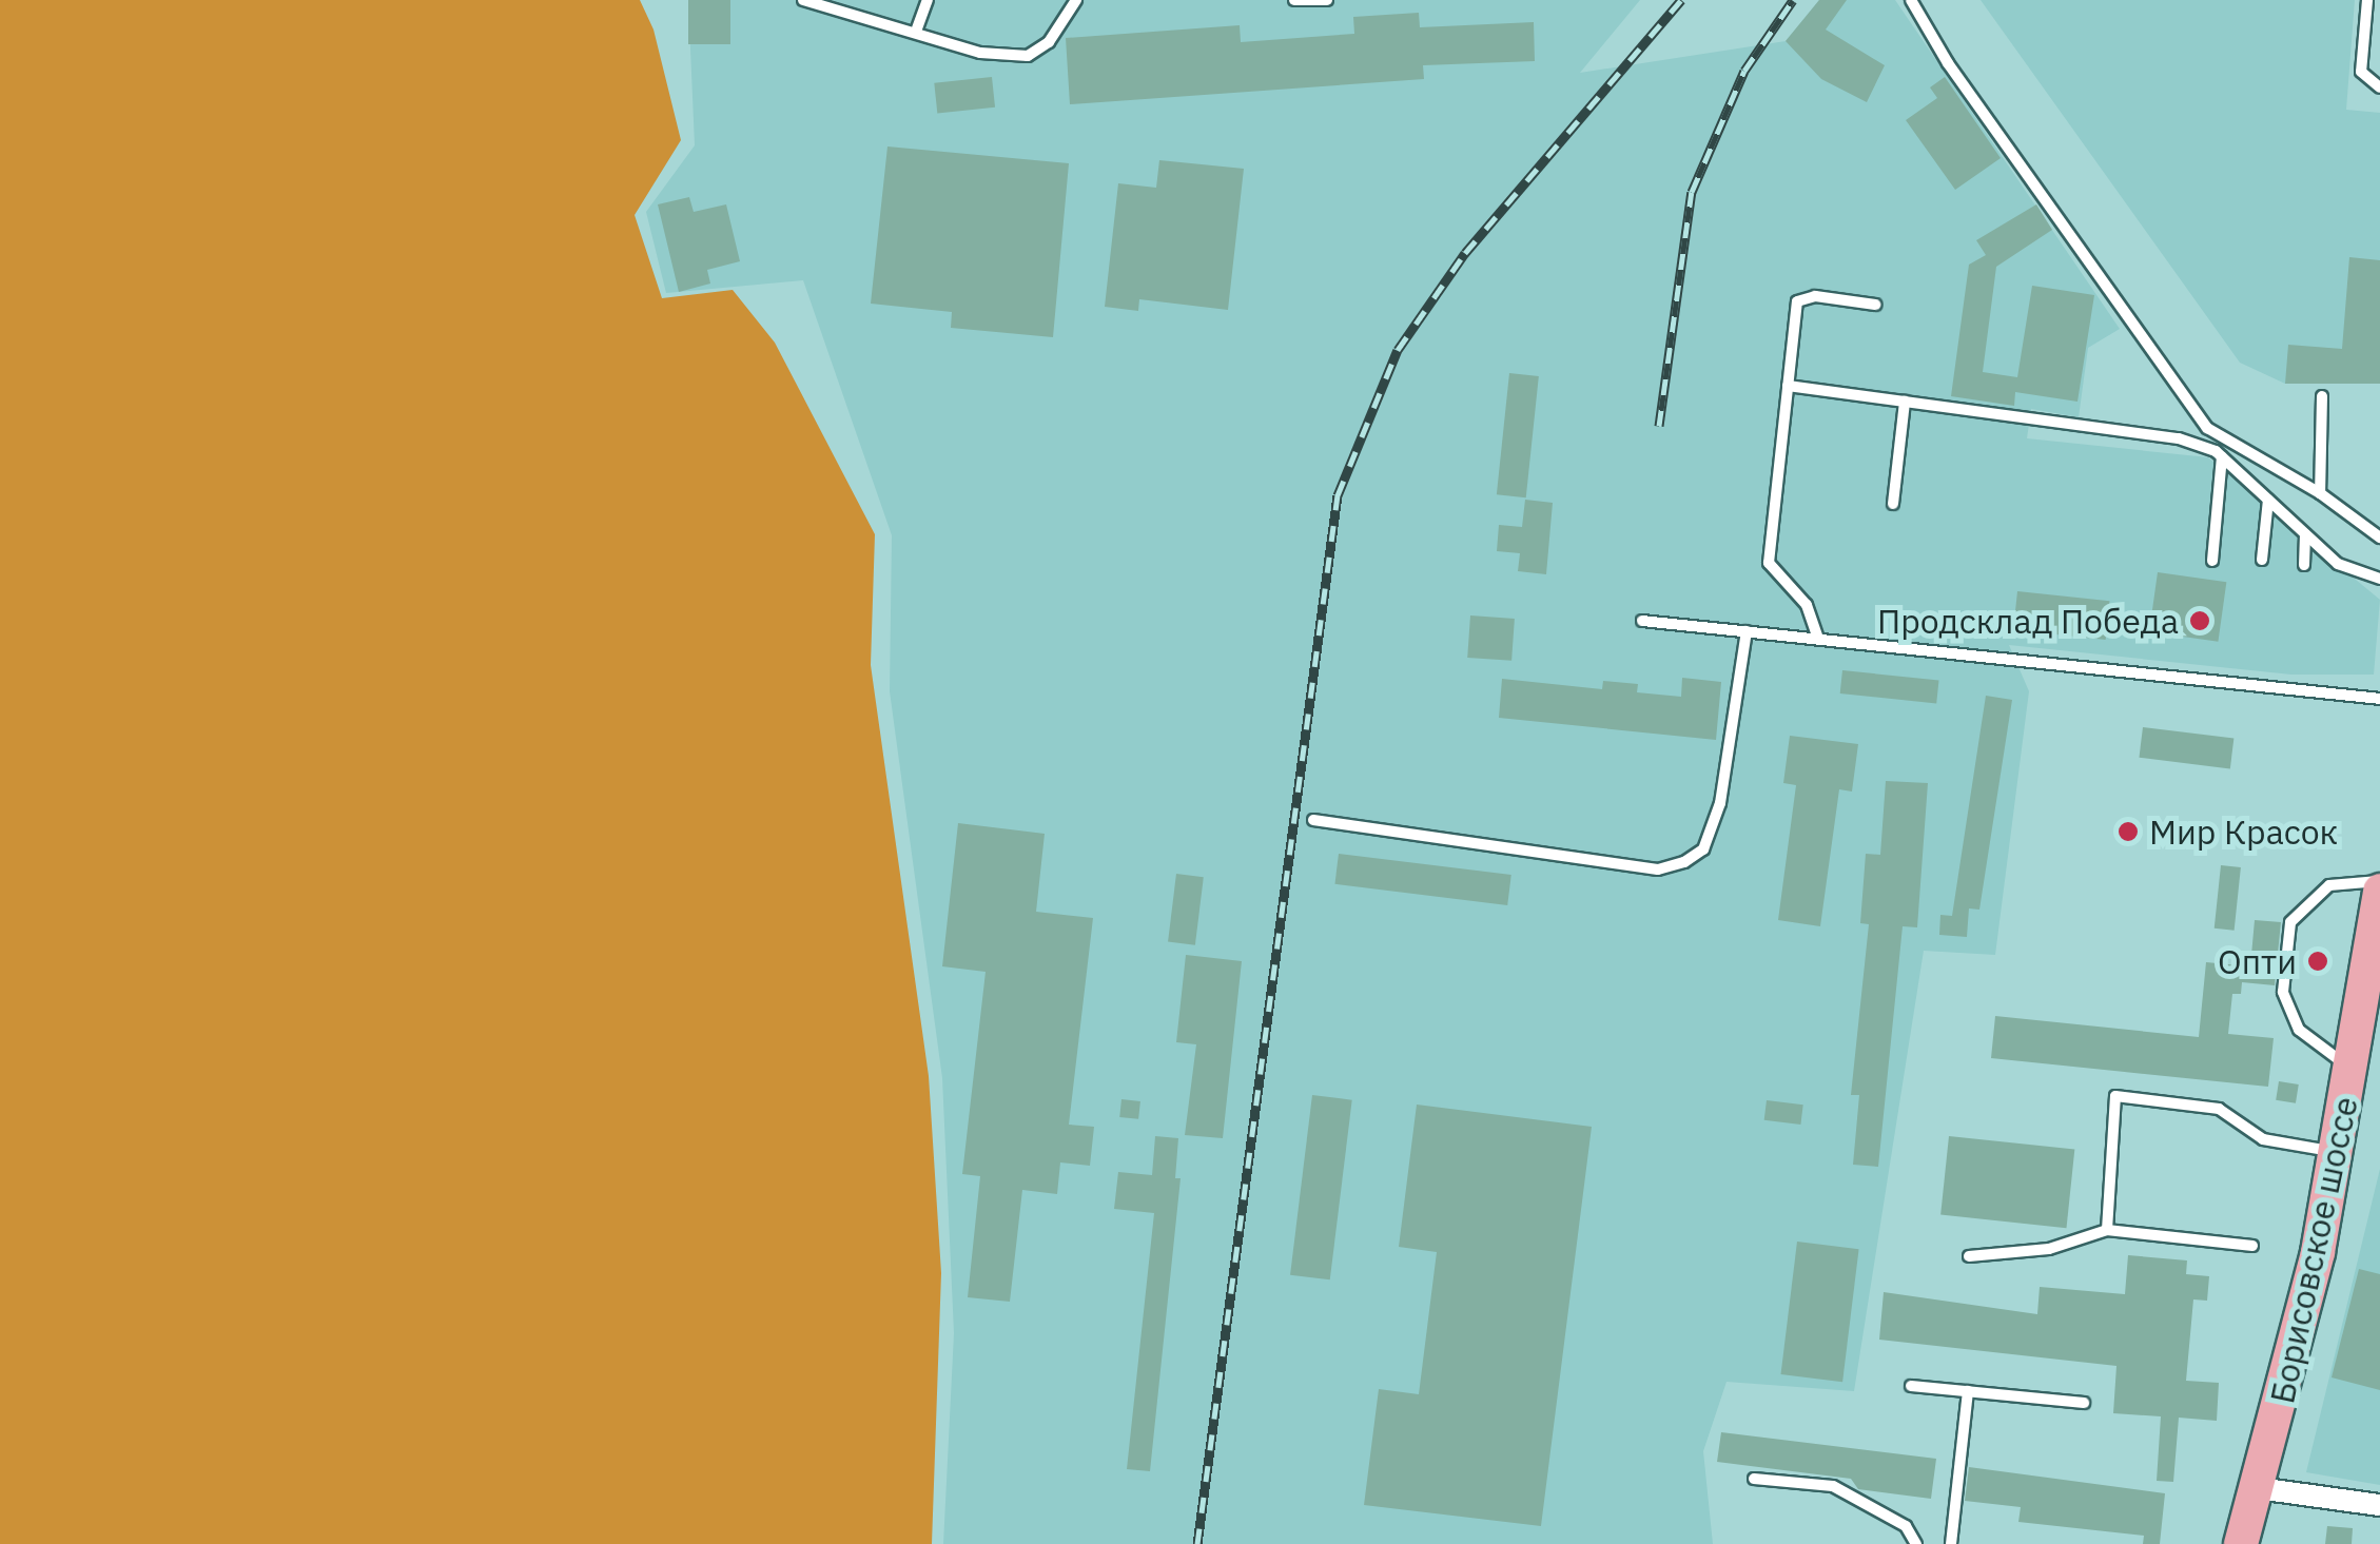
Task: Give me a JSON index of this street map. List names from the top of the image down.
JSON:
{
  "streets": {
    "main road": ["Борисовское шоссе"]
  },
  "places": ["Продсклад Победа", "Мир Красок", "Опти"]
}
